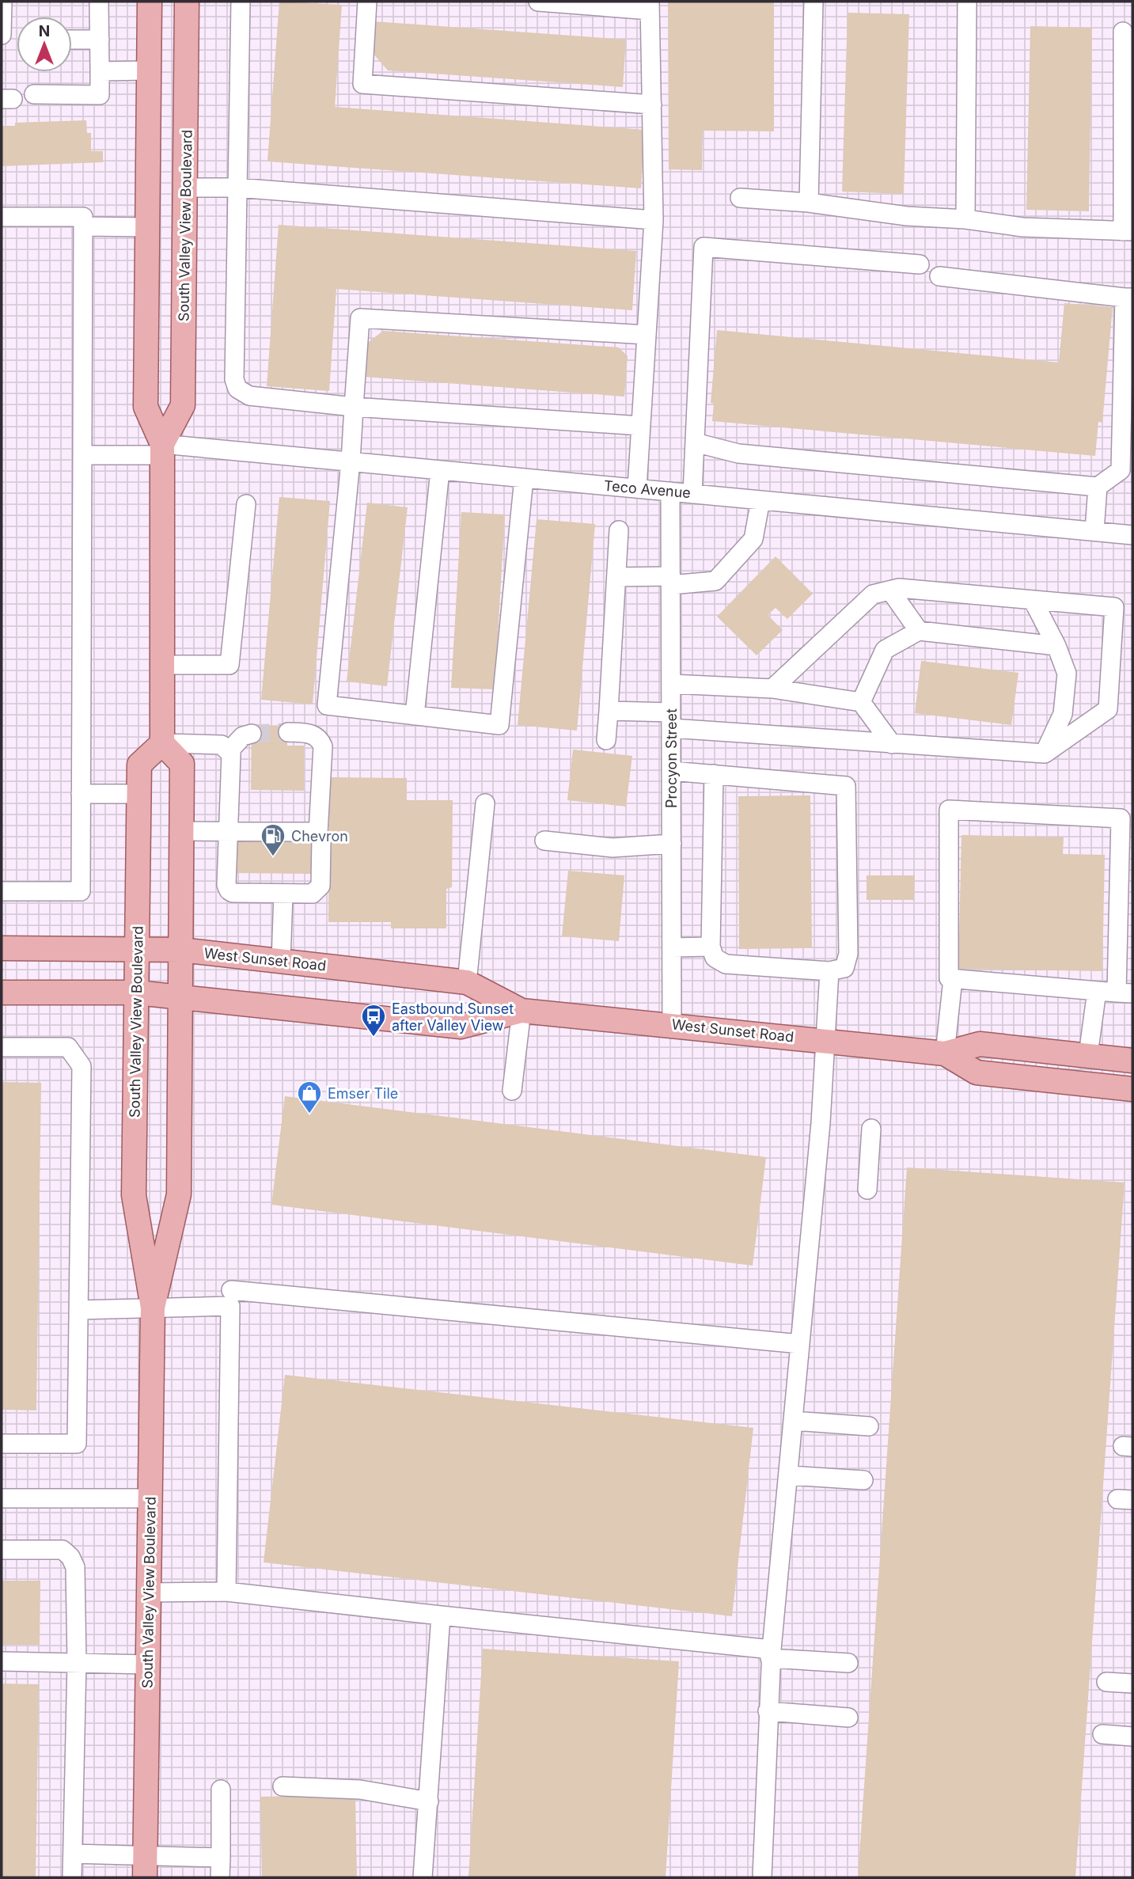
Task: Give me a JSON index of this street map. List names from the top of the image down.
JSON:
{
  "streets": {
    "main road": ["South Valley View Boulevard", "West Sunset Road"],
    "street": ["Teco Avenue", "Procyon Street"]
  },
  "crossings": [
    ["South Valley View Boulevard", "Teco Avenue"],
    ["South Valley View Boulevard", "West Sunset Road"],
    ["Teco Avenue", "Procyon Street"],
    ["Procyon Street", "West Sunset Road"]
  ],
  "places": {
    "fuel station": ["Chevron"],
    "bus stop": ["Eastbound Sunset after Valley View"],
    "shop": ["Emser Tile"]
  },
  "north": "top"
}
